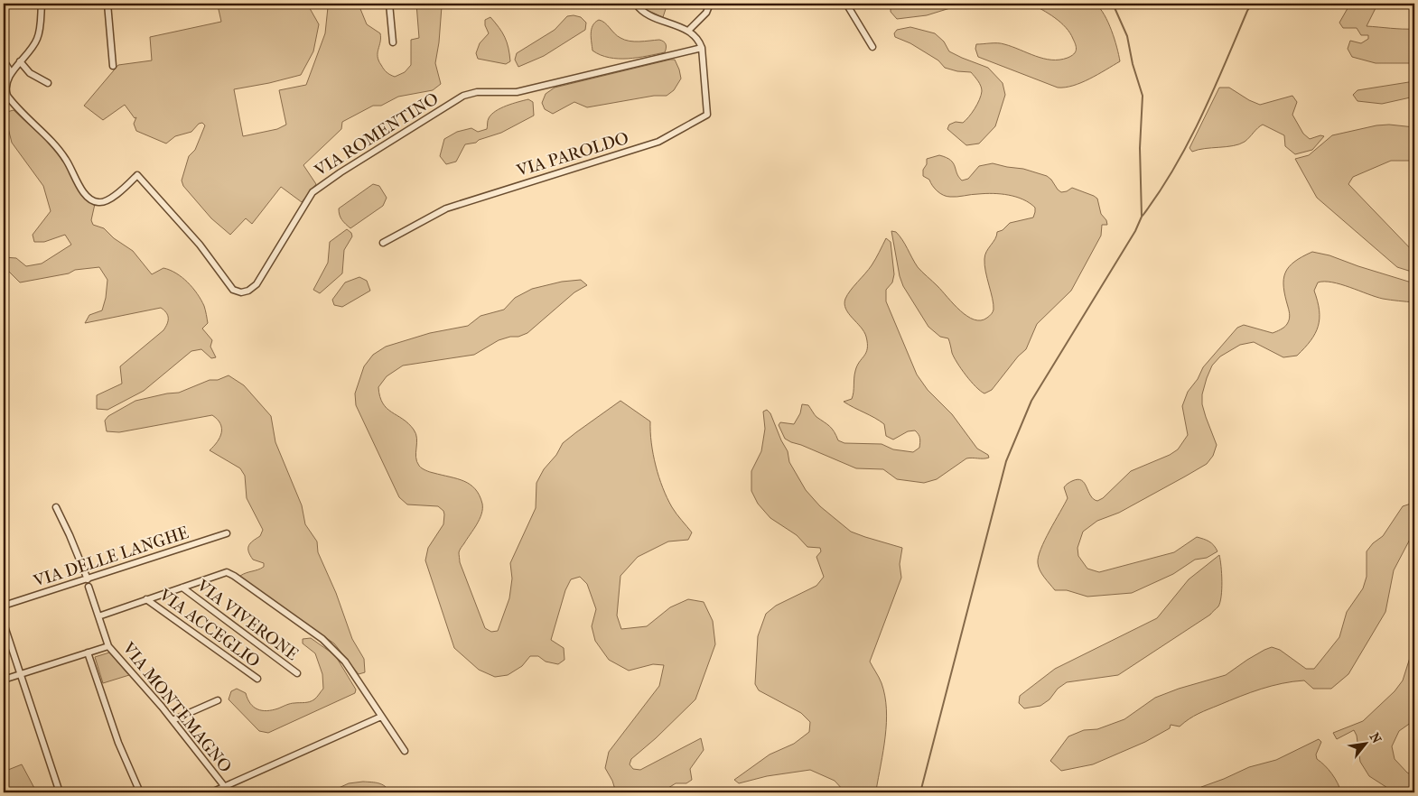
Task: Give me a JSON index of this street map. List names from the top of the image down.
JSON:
{
  "streets": {
    "street": [
      "VIA ROMENTINO",
      "VIA PAROLDO",
      "VIA DELLE LANGHE",
      "VIA VIVERONE",
      "VIA ACCEGLIO",
      "VIA MONTEMAGNO"
    ]
  },
  "crossings": [
    ["VIA ROMENTINO", "VIA PAROLDO"]
  ],
  "north": "top right"
}
